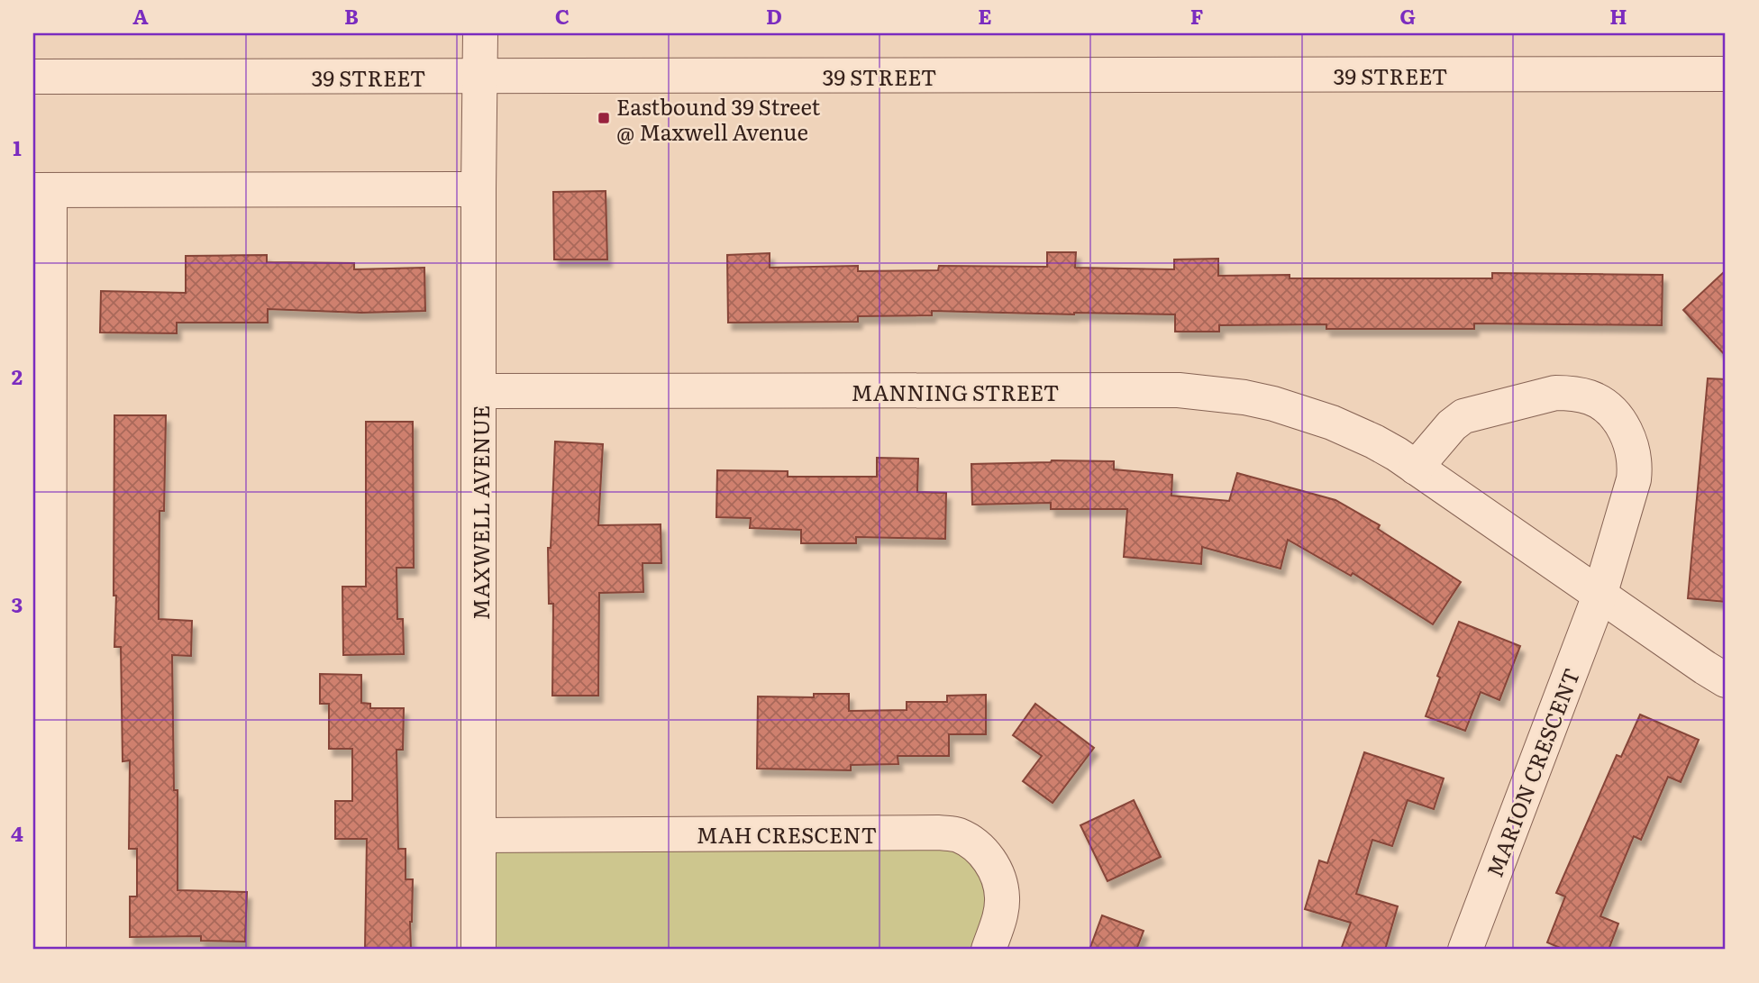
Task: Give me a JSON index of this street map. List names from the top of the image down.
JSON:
{
  "streets": {
    "street": [
      "39 STREET",
      "MANNING STREET",
      "MAXWELL AVENUE",
      "MARION CRESCENT",
      "MAH CRESCENT"
    ]
  },
  "crossings": [
    ["39 STREET", "MAXWELL AVENUE"],
    ["MANNING STREET", "MAXWELL AVENUE"],
    ["MANNING STREET", "MARION CRESCENT"],
    ["MAXWELL AVENUE", "MAH CRESCENT"]
  ],
  "places": {
    "transit": ["Eastbound 39 Street @ Maxwell Avenue"]
  },
  "grid": {
    "columns": [
      "A",
      "B",
      "C",
      "D",
      "E",
      "F",
      "G",
      "H"
    ],
    "rows": [
      "1",
      "2",
      "3",
      "4"
    ]
  }
}
